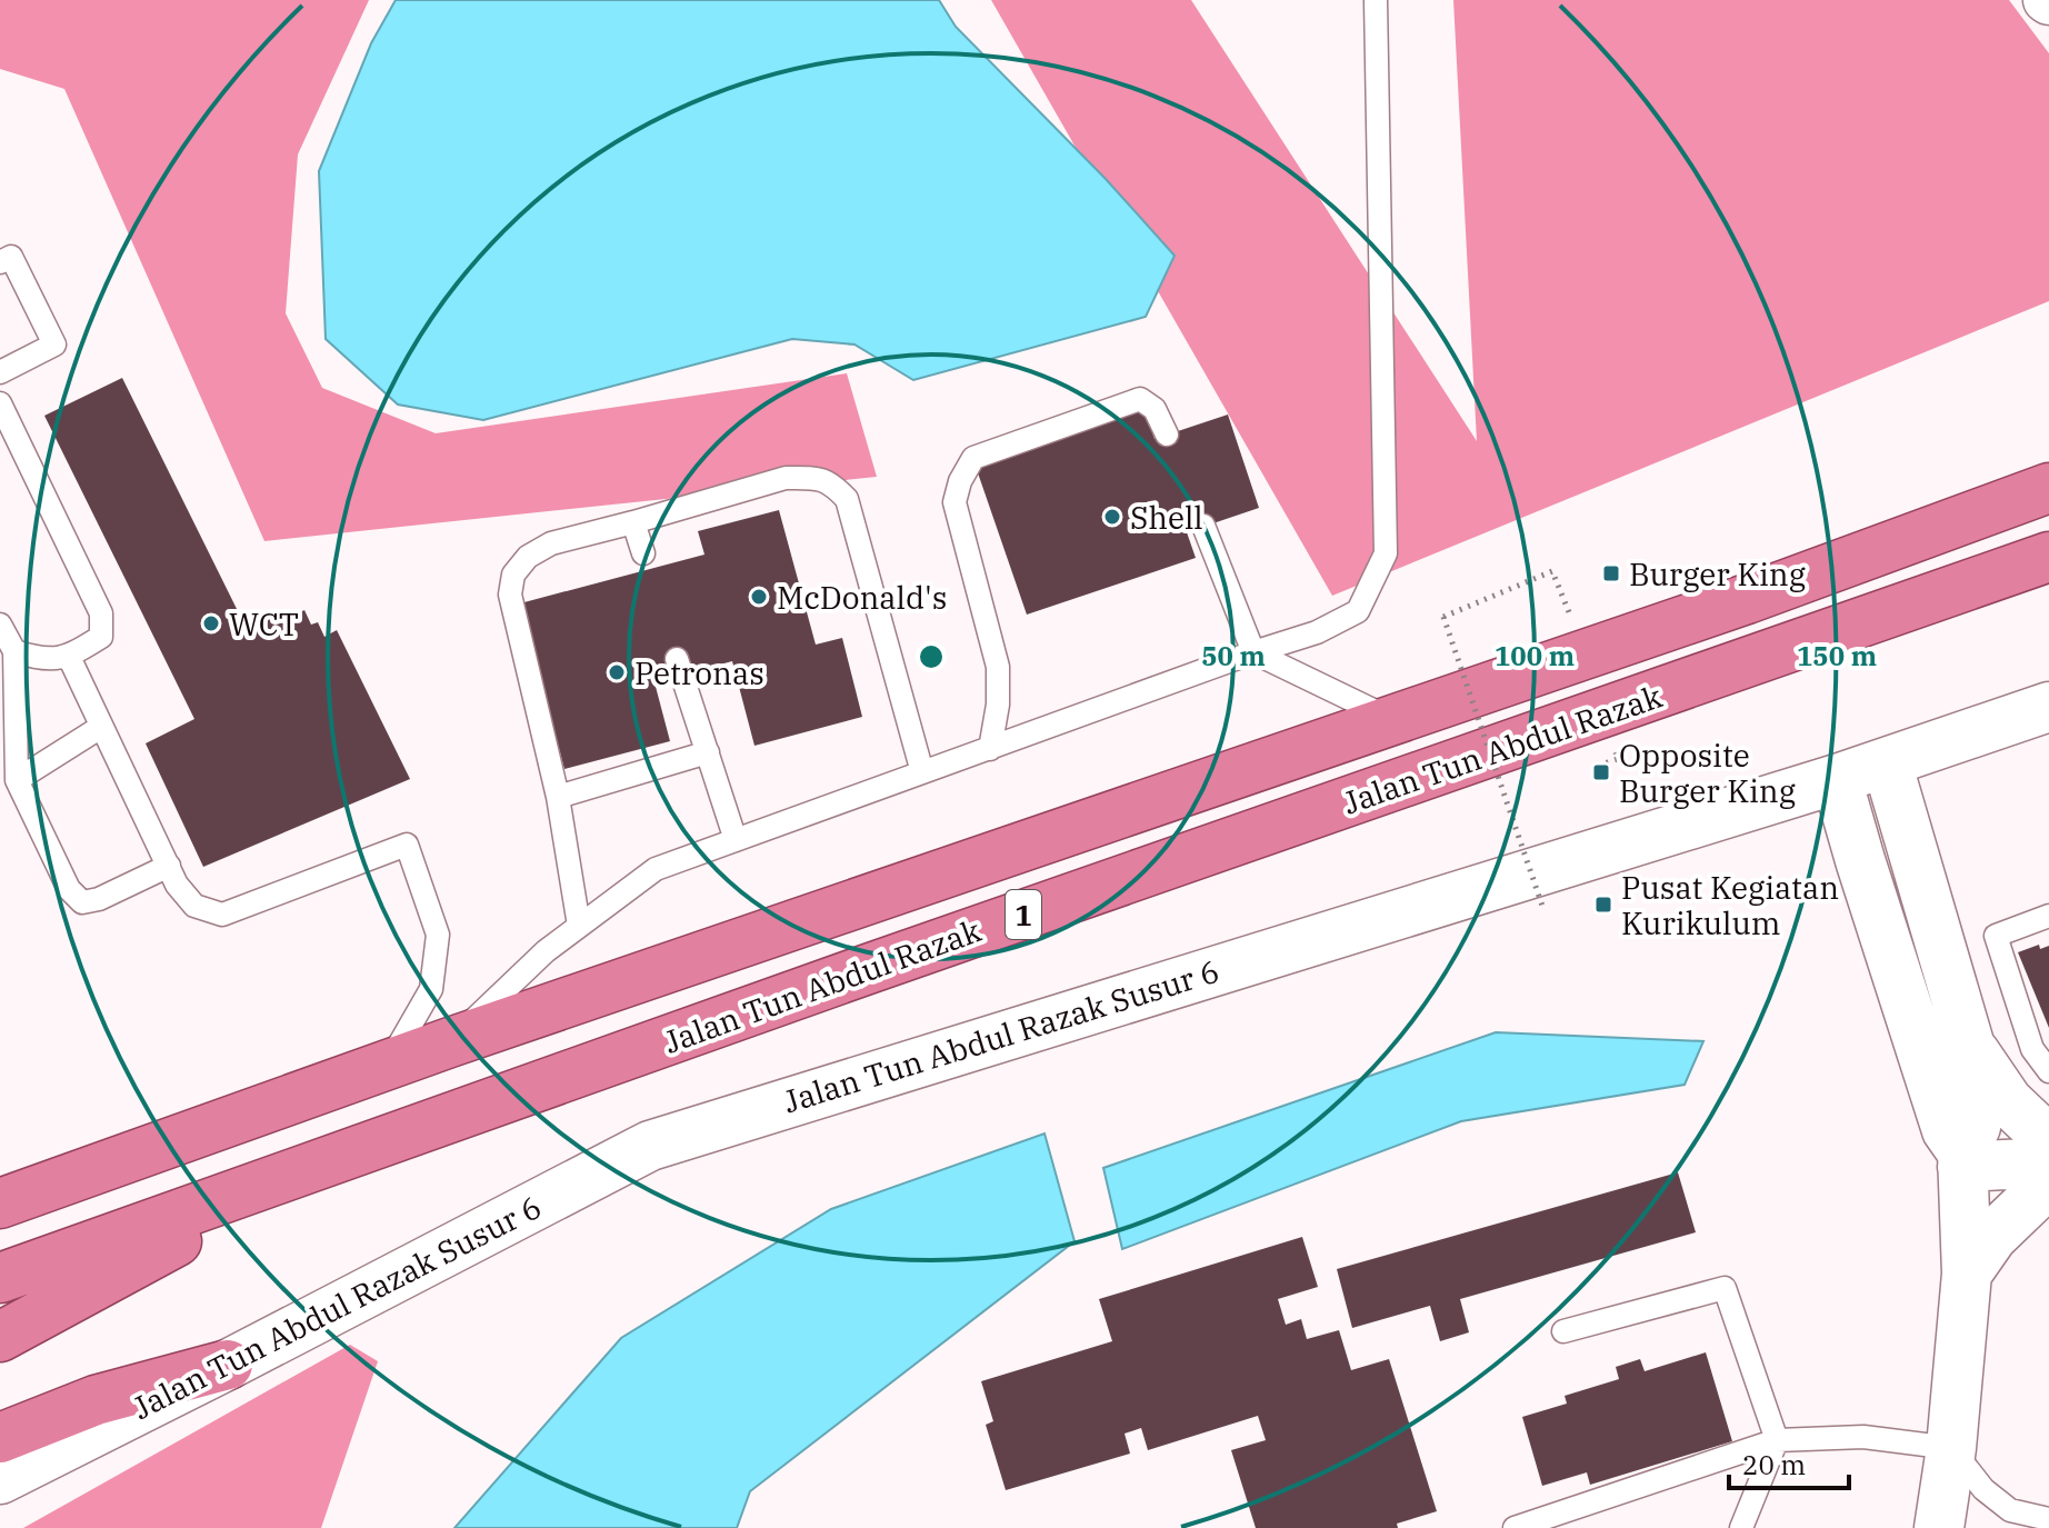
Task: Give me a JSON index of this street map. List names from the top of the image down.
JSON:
{
  "streets": {
    "highway": ["Jalan Tun Abdul Razak", "1"],
    "street": ["Jalan Tun Abdul Razak Susur 6"]
  },
  "places": {
    "other": [
      "Shell",
      "McDonald's",
      "WCT",
      "Petronas"
    ],
    "transit": ["Burger King", "Opposite Burger King", "Pusat Kegiatan Kurikulum"]
  },
  "scale_bar": "20 m",
  "rings": ["50 m", "100 m", "150 m"]
}
